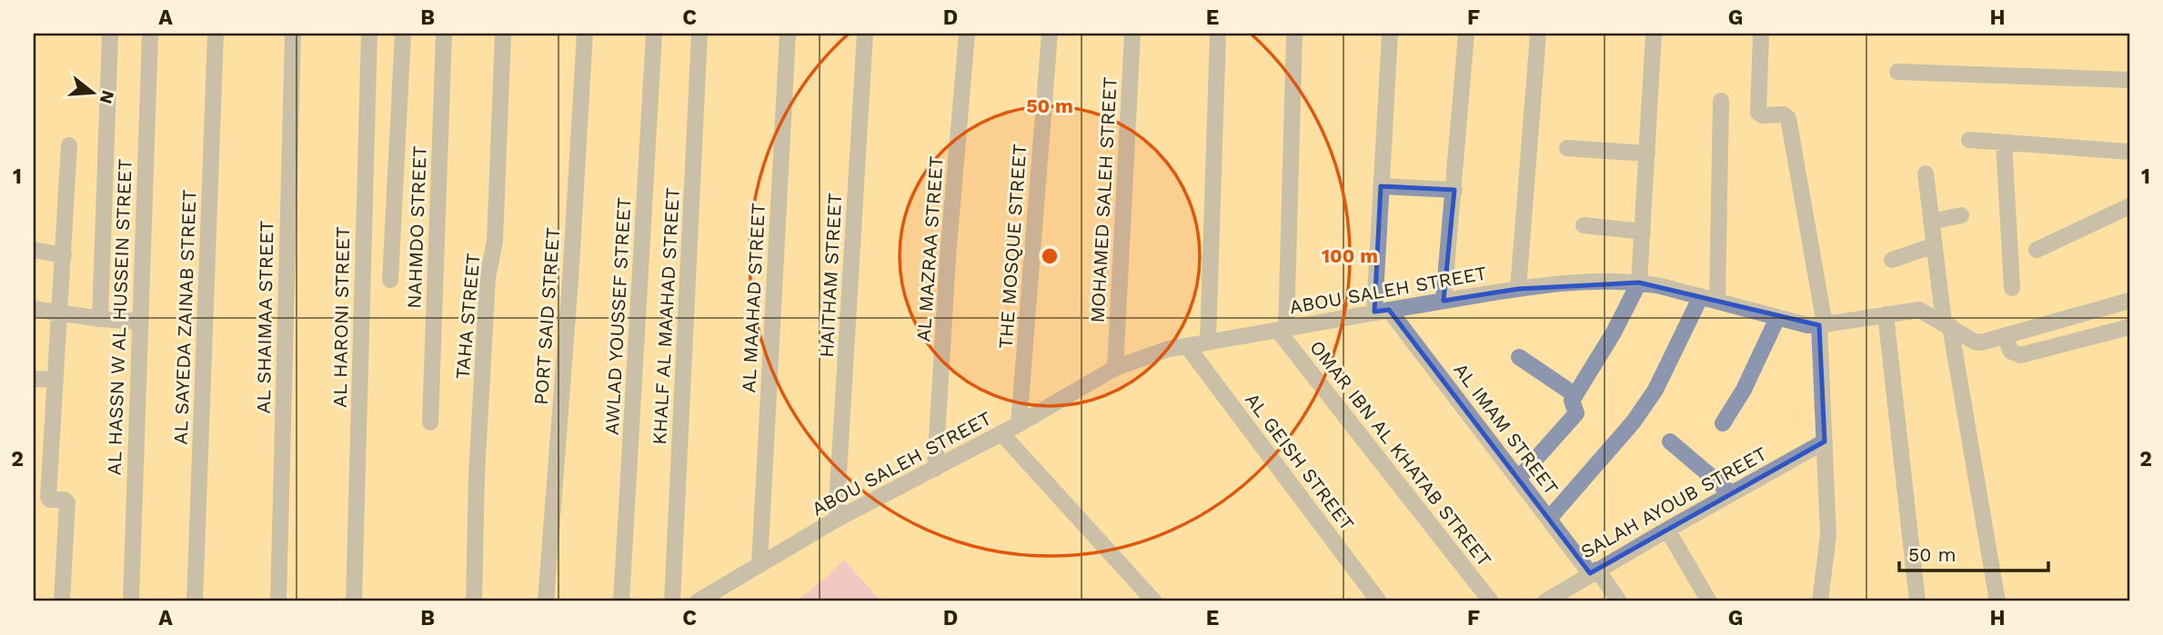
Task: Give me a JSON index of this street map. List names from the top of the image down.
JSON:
{
  "streets": {
    "street": [
      "MOHAMED SALEH STREET",
      "NAHMDO STREET",
      "THE MOSQUE STREET",
      "AL MAZRAA STREET",
      "HAITHAM STREET",
      "ABOU SALEH STREET",
      "AL MAAHAD STREET",
      "TAHA STREET",
      "PORT SAID STREET",
      "AWLAD YOUSSEF STREET",
      "KHALF AL MAAHAD STREET",
      "AL HASSN W AL HUSSEIN STREET",
      "AL SAYEDA ZAINAB STREET",
      "AL SHAIMAA STREET",
      "AL HARONI STREET",
      "AL IMAM STREET",
      "OMAR IBN AL KHATAB STREET",
      "AL GEISH STREET",
      "SALAH AYOUB STREET"
    ]
  },
  "crossings": [
    ["MOHAMED SALEH STREET", "ABOU SALEH STREET"],
    ["THE MOSQUE STREET", "ABOU SALEH STREET"],
    ["AL MAZRAA STREET", "ABOU SALEH STREET"],
    ["HAITHAM STREET", "ABOU SALEH STREET"],
    ["ABOU SALEH STREET", "AL MAAHAD STREET"],
    ["ABOU SALEH STREET", "AL IMAM STREET"],
    ["ABOU SALEH STREET", "OMAR IBN AL KHATAB STREET"],
    ["ABOU SALEH STREET", "AL GEISH STREET"],
    ["AL IMAM STREET", "SALAH AYOUB STREET"]
  ],
  "scale_bar": "50 m",
  "north": "right",
  "grid": {
    "columns": [
      "A",
      "B",
      "C",
      "D",
      "E",
      "F",
      "G",
      "H"
    ],
    "rows": ["1", "2"]
  },
  "rings": ["50 m", "100 m"]
}
